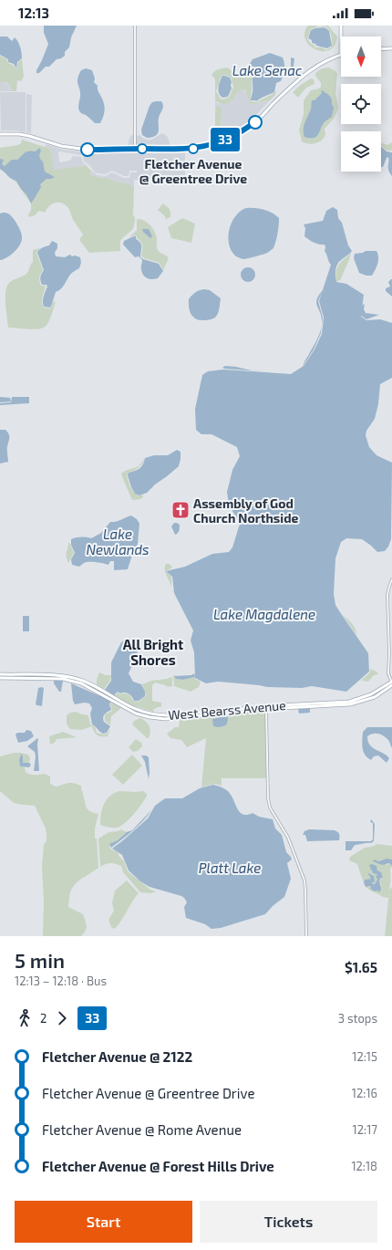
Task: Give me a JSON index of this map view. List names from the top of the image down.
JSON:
{
  "streets": {
    "main road": ["West Bearss Avenue"]
  },
  "districts": ["All Bright Shores"],
  "water": [
    "Lake Senac",
    "Lake Newlands",
    "Lake Magdalene",
    "Platt Lake"
  ],
  "places": {
    "other": ["Fletcher Avenue @ Greentree Drive"],
    "church": ["Assembly of God Church Northside"]
  },
  "lines": ["bus line 33"],
  "north": "bottom",
  "page": {
    "status": "12:13",
    "on_map": "33",
    "heading": ["5 min", "12:13 – 12:18 · Bus", "$1.65"],
    "legs": ["2", "33", "3 stops"],
    "list": [
      {
        "name": "Fletcher Avenue @ 2122",
        "value": "12:15"
      },
      {
        "name": "Fletcher Avenue @ Greentree Drive",
        "value": "12:16"
      },
      {
        "name": "Fletcher Avenue @ Rome Avenue",
        "value": "12:17"
      },
      {
        "name": "Fletcher Avenue @ Forest Hills Drive",
        "value": "12:18"
      }
    ],
    "buttons": ["Start", "Tickets"]
  }
}
